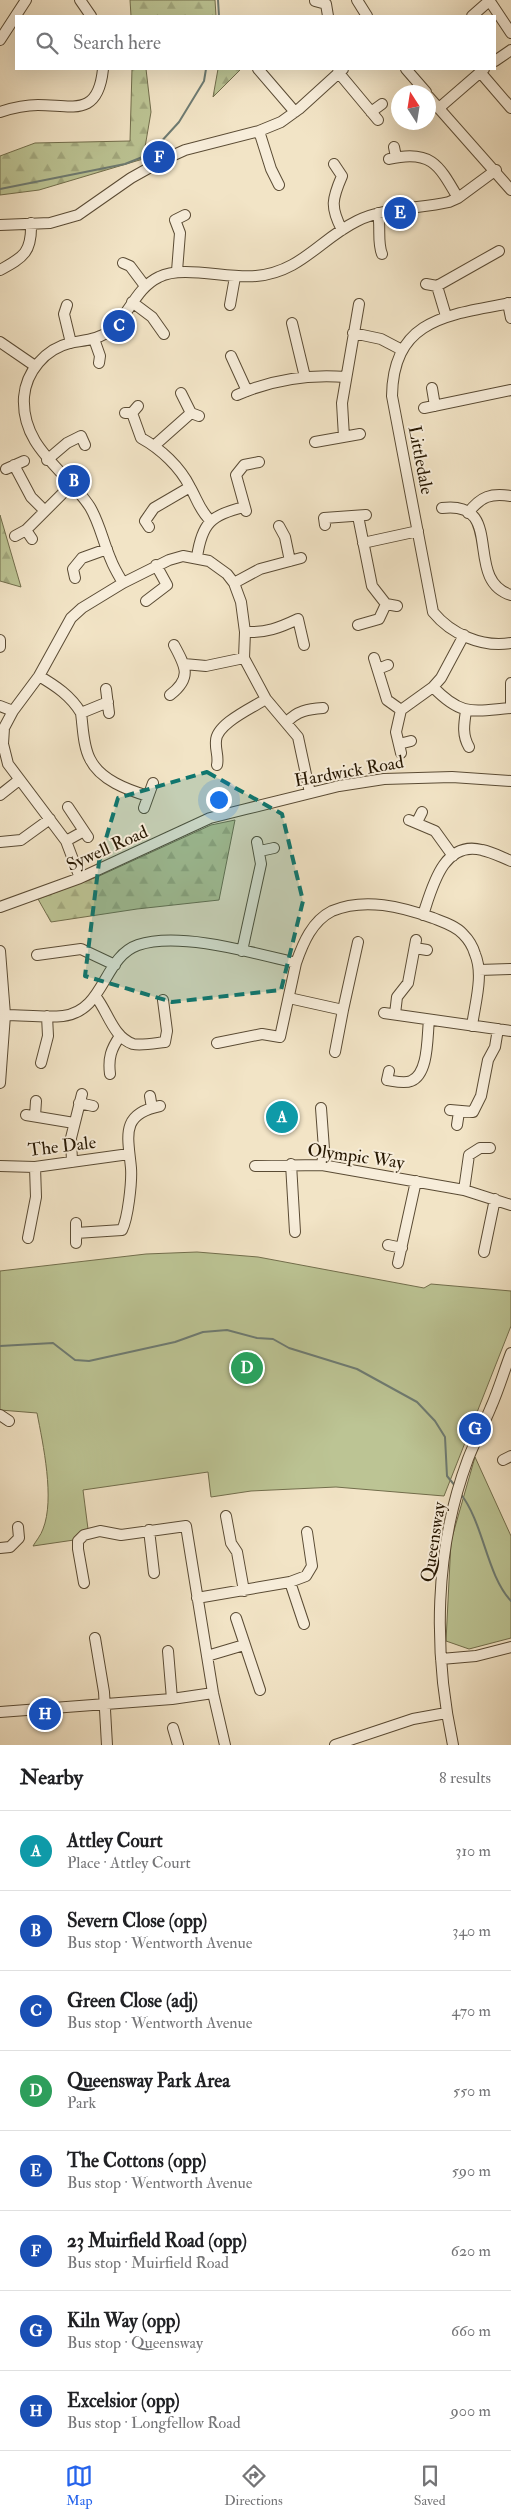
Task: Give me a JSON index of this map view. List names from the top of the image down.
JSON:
{
  "streets": {
    "street": [
      "Littledale",
      "Hardwick Road",
      "Sywell Road",
      "The Dale",
      "Olympic Way",
      "Queensway"
    ]
  },
  "crossings": [
    ["Hardwick Road", "Sywell Road"]
  ],
  "north": "top",
  "page": {
    "search": "Search here",
    "pins": [
      "F",
      "E",
      "C",
      "B",
      "A",
      "D",
      "G",
      "H"
    ],
    "heading": ["Nearby", "8 results"],
    "list": [
      {
        "mark": "A",
        "name": "Attley Court",
        "note": "Place · Attley Court",
        "value": "310 m"
      },
      {
        "mark": "B",
        "name": "Severn Close (opp)",
        "note": "Bus stop · Wentworth Avenue",
        "value": "340 m"
      },
      {
        "mark": "C",
        "name": "Green Close (adj)",
        "note": "Bus stop · Wentworth Avenue",
        "value": "470 m"
      },
      {
        "mark": "D",
        "name": "Queensway Park Area",
        "note": "Park",
        "value": "550 m"
      },
      {
        "mark": "E",
        "name": "The Cottons (opp)",
        "note": "Bus stop · Wentworth Avenue",
        "value": "590 m"
      },
      {
        "mark": "F",
        "name": "23 Muirfield Road (opp)",
        "note": "Bus stop · Muirfield Road",
        "value": "620 m"
      },
      {
        "mark": "G",
        "name": "Kiln Way (opp)",
        "note": "Bus stop · Queensway",
        "value": "660 m"
      },
      {
        "mark": "H",
        "name": "Excelsior (opp)",
        "note": "Bus stop · Longfellow Road",
        "value": "900 m"
      }
    ],
    "nav": ["Map", "Directions", "Saved"]
  }
}
